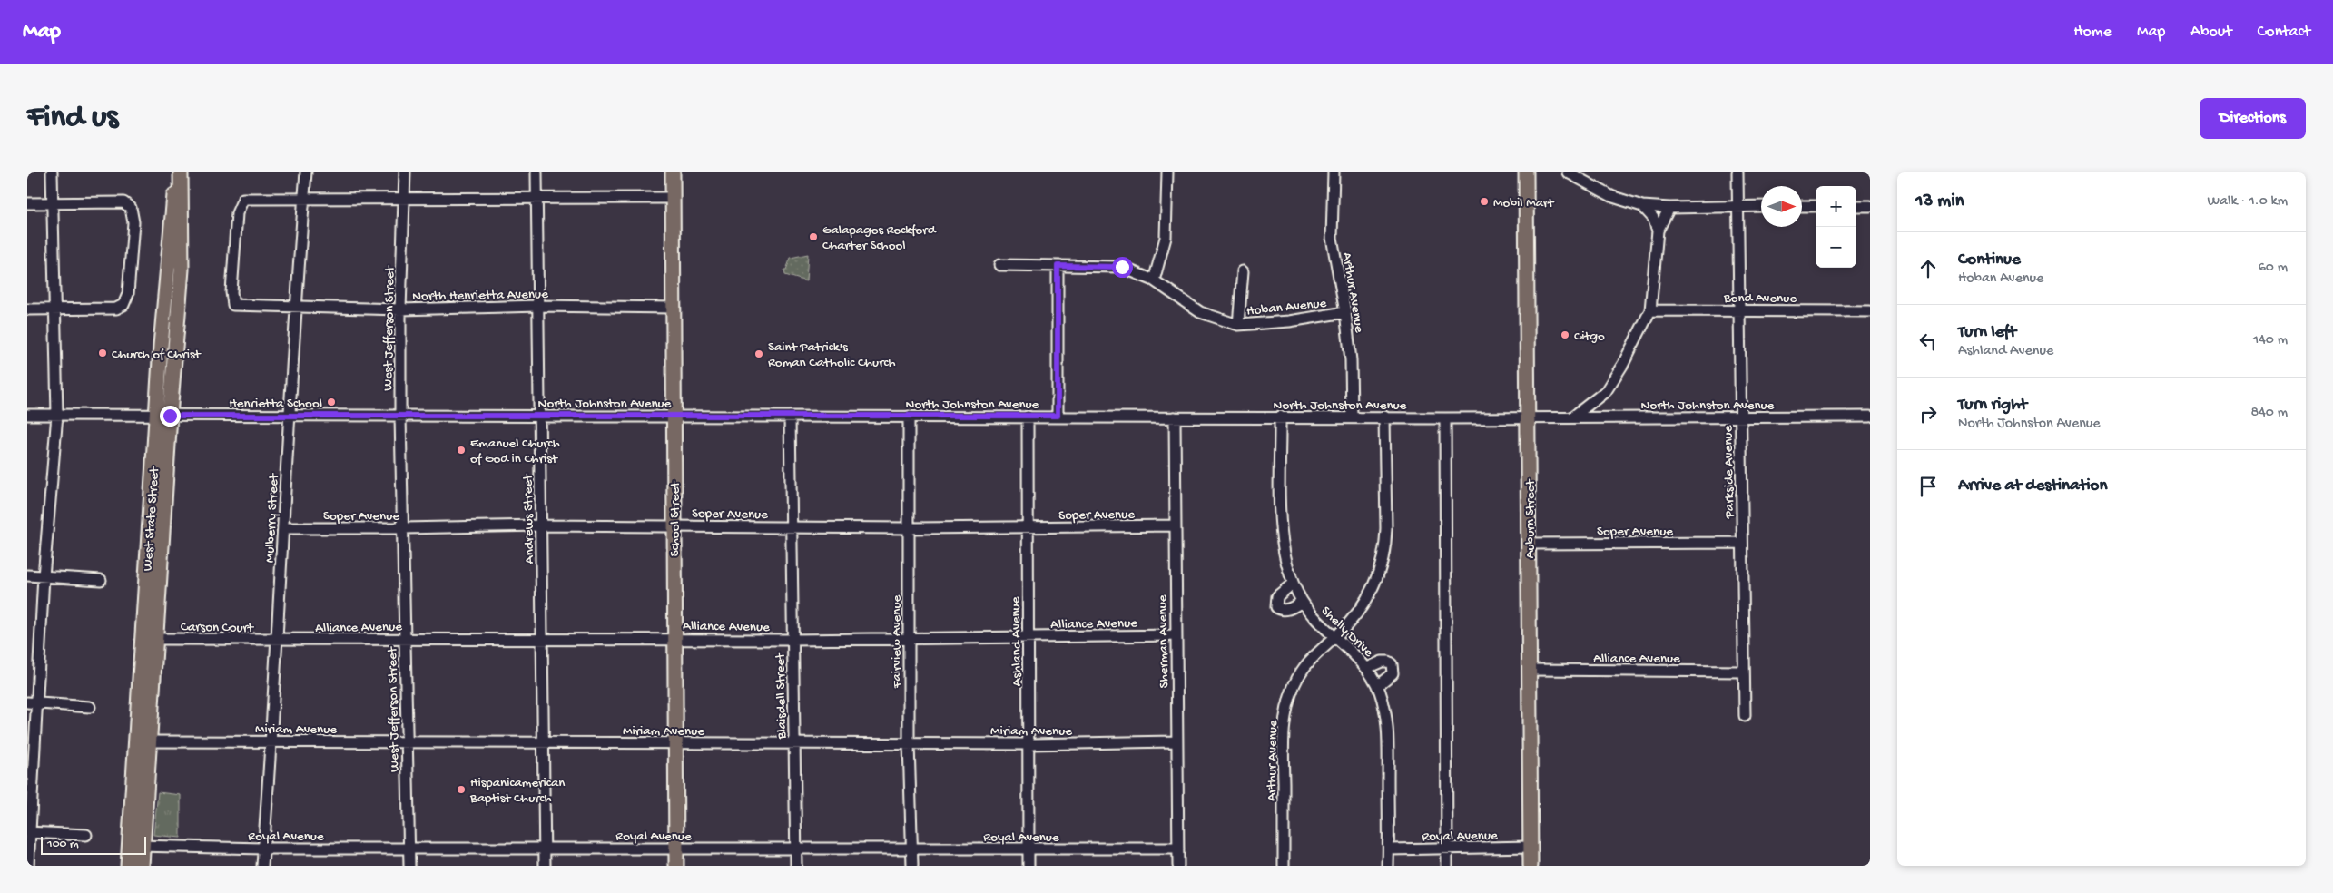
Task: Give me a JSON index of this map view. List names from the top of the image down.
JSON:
{
  "streets": {
    "main road": ["West State Street", "School Street", "Auburn Street"],
    "street": [
      "Arthur Avenue",
      "North Henrietta Avenue",
      "Bond Avenue",
      "Hoban Avenue",
      "West Jefferson Street",
      "North Johnston Avenue",
      "Parkside Avenue",
      "Soper Avenue",
      "Mulberry Street",
      "Andrews Street",
      "Alliance Avenue",
      "Carson Court",
      "Shelly Drive",
      "Fairview Avenue",
      "Ashland Avenue",
      "Sherman Avenue",
      "Blaisdell Street",
      "Miriam Avenue",
      "Royal Avenue"
    ]
  },
  "crossings": [
    ["Arthur Avenue", "Hoban Avenue"],
    ["Arthur Avenue", "North Johnston Avenue"],
    ["Arthur Avenue", "Shelly Drive"],
    ["North Henrietta Avenue", "West Jefferson Street"],
    ["North Henrietta Avenue", "Mulberry Street"],
    ["North Henrietta Avenue", "Andrews Street"],
    ["North Henrietta Avenue", "School Street"],
    ["Bond Avenue", "Parkside Avenue"],
    ["West Jefferson Street", "North Johnston Avenue"],
    ["West Jefferson Street", "Soper Avenue"],
    ["West Jefferson Street", "Alliance Avenue"],
    ["West Jefferson Street", "Miriam Avenue"],
    ["West Jefferson Street", "Royal Avenue"],
    ["North Johnston Avenue", "Parkside Avenue"],
    ["North Johnston Avenue", "Mulberry Street"],
    ["North Johnston Avenue", "West State Street"],
    ["North Johnston Avenue", "Andrews Street"],
    ["North Johnston Avenue", "School Street"],
    ["North Johnston Avenue", "Auburn Street"],
    ["North Johnston Avenue", "Shelly Drive"],
    ["North Johnston Avenue", "Fairview Avenue"],
    ["North Johnston Avenue", "Ashland Avenue"],
    ["North Johnston Avenue", "Sherman Avenue"],
    ["North Johnston Avenue", "Blaisdell Street"],
    ["Parkside Avenue", "Soper Avenue"],
    ["Parkside Avenue", "Alliance Avenue"],
    ["Soper Avenue", "Mulberry Street"],
    ["Soper Avenue", "Andrews Street"],
    ["Soper Avenue", "School Street"],
    ["Soper Avenue", "Auburn Street"],
    ["Soper Avenue", "Fairview Avenue"],
    ["Soper Avenue", "Ashland Avenue"],
    ["Soper Avenue", "Sherman Avenue"],
    ["Soper Avenue", "Blaisdell Street"],
    ["Mulberry Street", "Alliance Avenue"],
    ["Mulberry Street", "Carson Court"],
    ["Mulberry Street", "Miriam Avenue"],
    ["Mulberry Street", "Royal Avenue"],
    ["West State Street", "Carson Court"],
    ["West State Street", "Miriam Avenue"],
    ["West State Street", "Royal Avenue"],
    ["Andrews Street", "Alliance Avenue"],
    ["Andrews Street", "Miriam Avenue"],
    ["Andrews Street", "Royal Avenue"],
    ["School Street", "Alliance Avenue"],
    ["School Street", "Miriam Avenue"],
    ["School Street", "Royal Avenue"],
    ["Auburn Street", "Alliance Avenue"],
    ["Auburn Street", "Royal Avenue"],
    ["Alliance Avenue", "Carson Court"],
    ["Alliance Avenue", "Fairview Avenue"],
    ["Alliance Avenue", "Ashland Avenue"],
    ["Alliance Avenue", "Sherman Avenue"],
    ["Alliance Avenue", "Blaisdell Street"],
    ["Shelly Drive", "Royal Avenue"],
    ["Fairview Avenue", "Miriam Avenue"],
    ["Fairview Avenue", "Royal Avenue"],
    ["Ashland Avenue", "Miriam Avenue"],
    ["Ashland Avenue", "Royal Avenue"],
    ["Sherman Avenue", "Miriam Avenue"],
    ["Sherman Avenue", "Royal Avenue"],
    ["Blaisdell Street", "Miriam Avenue"],
    ["Blaisdell Street", "Royal Avenue"]
  ],
  "places": [
    "Mobil Mart",
    "Galapagos Rockford Charter School",
    "Citgo",
    "Church of Christ",
    "Saint Patrick's Roman Catholic Church",
    "Henrietta School",
    "Emanuel Church of God in Christ",
    "Hispanicamerican Baptist Church"
  ],
  "scale_bar": "100 m",
  "north": "right",
  "page": {
    "header": "Map",
    "nav": [
      "Home",
      "Map",
      "About",
      "Contact"
    ],
    "buttons": "Directions",
    "title": "Find us",
    "heading": ["13 min", "Walk · 1.0 km"],
    "map_buttons": ["+", "−"],
    "list": [
      ["Continue", "Hoban Avenue", "60 m"],
      ["Turn left", "Ashland Avenue", "140 m"],
      ["Turn right", "North Johnston Avenue", "840 m"],
      "Arrive at destination"
    ],
    "scale": "100 m"
  }
}
